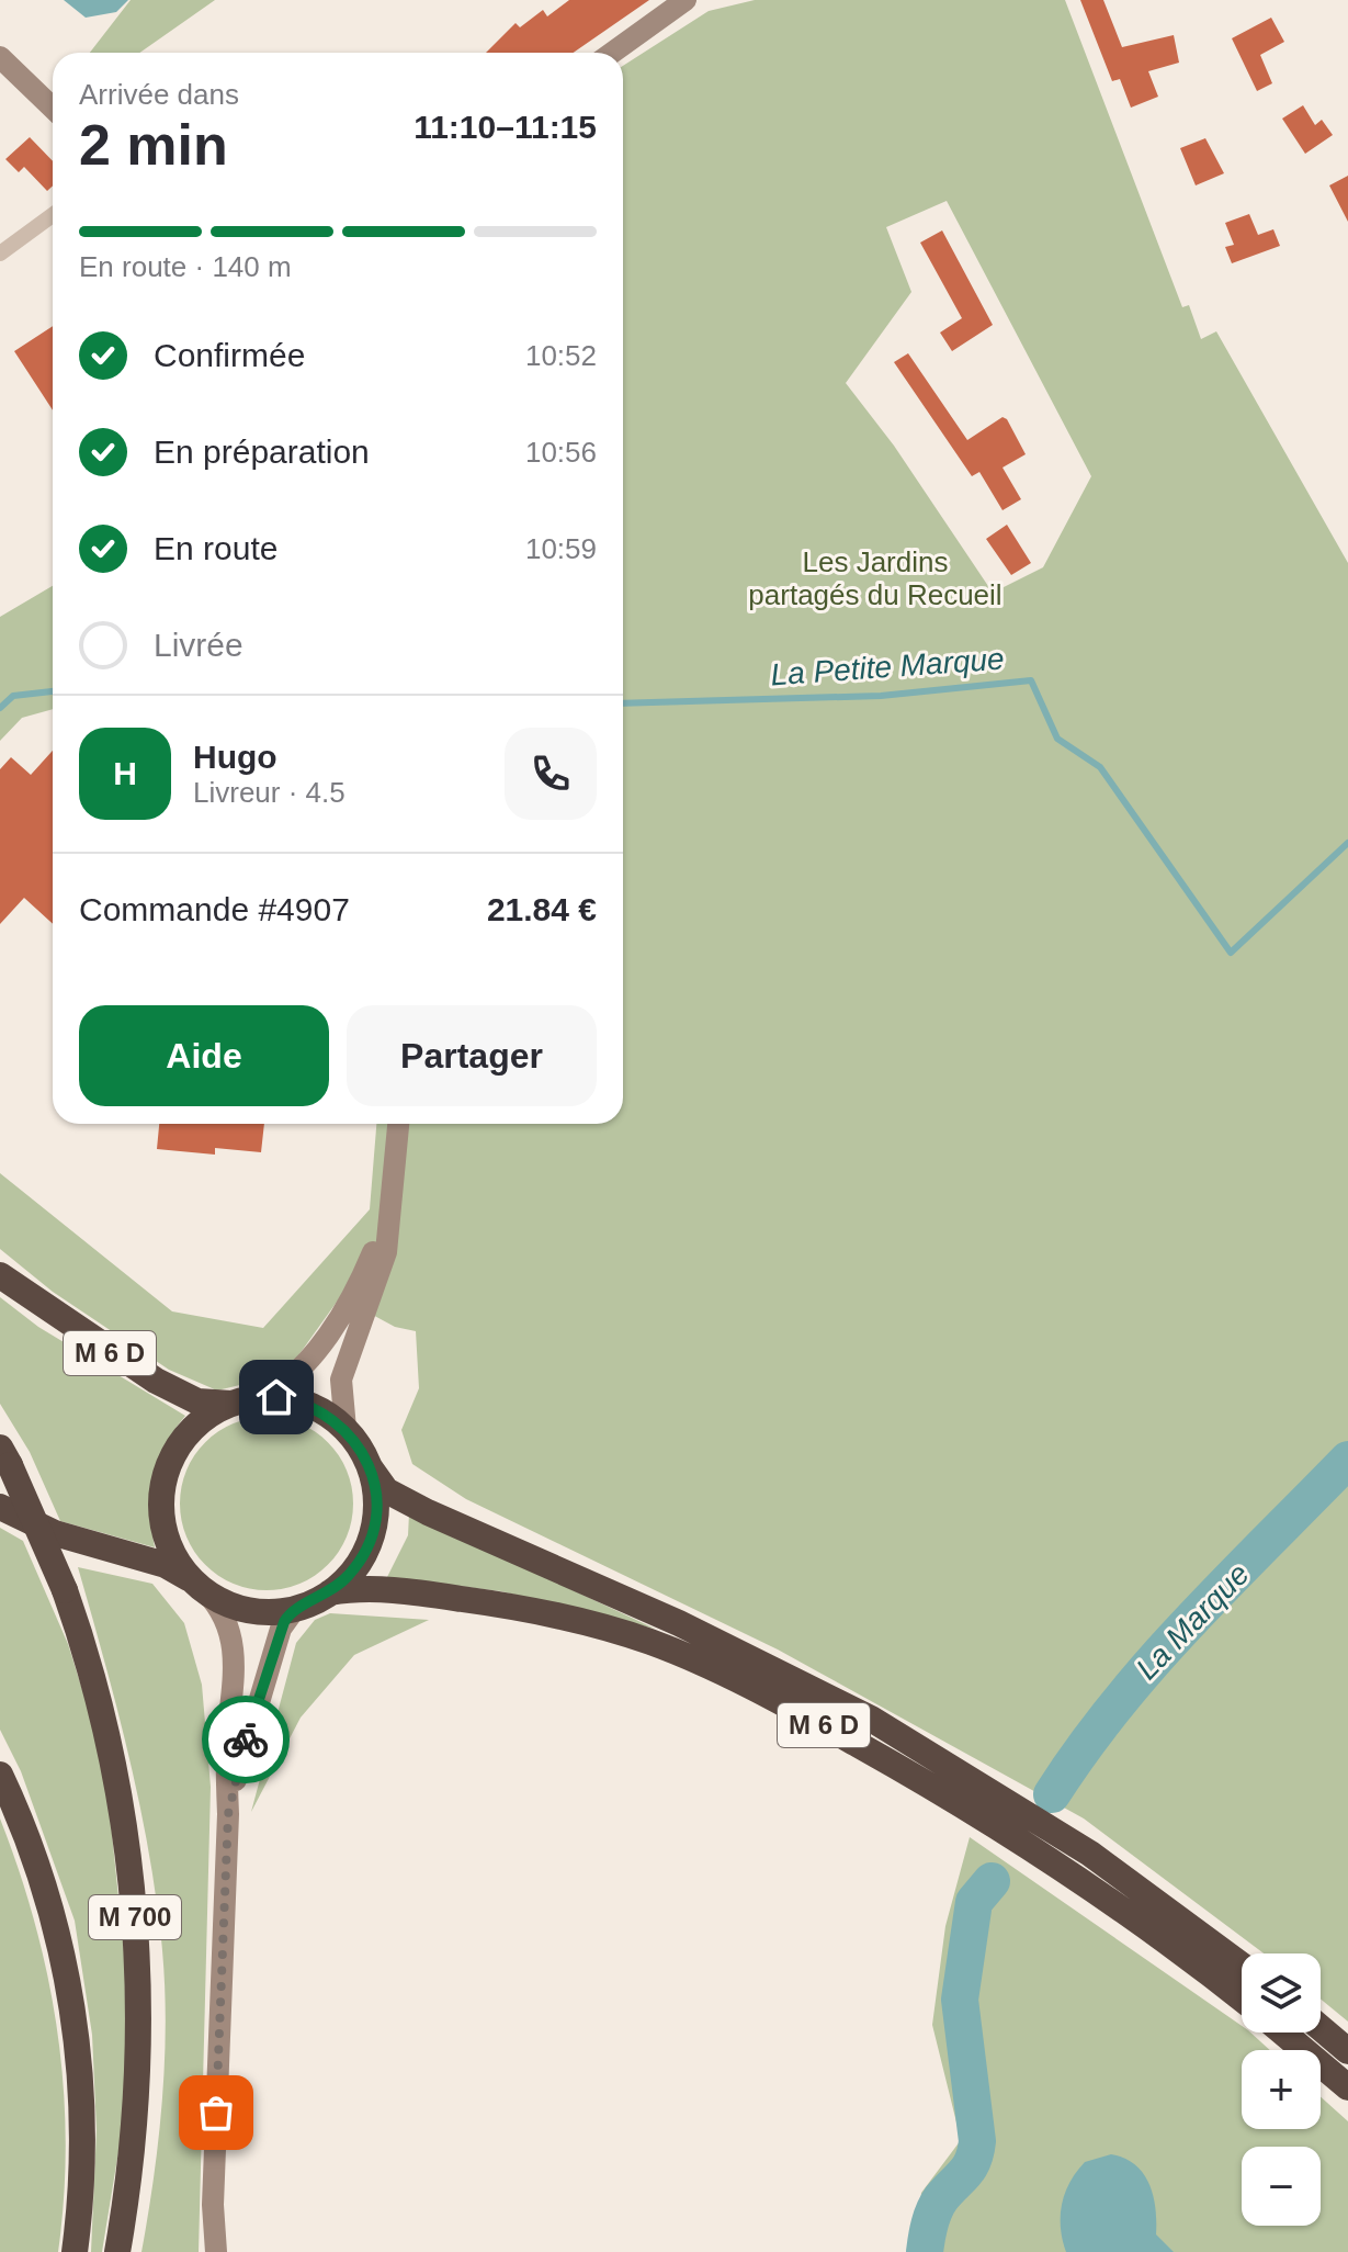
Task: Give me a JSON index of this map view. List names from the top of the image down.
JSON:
{
  "streets": {
    "highway": ["M 6 D", "M 700"]
  },
  "water": ["La Petite Marque", "La Marque"],
  "parks": ["Les Jardins partagés du Recueil"],
  "page": {
    "heading": ["2 min", "Arrivée dans", "11:10–11:15"],
    "panel": [
      "Hugo",
      "Livreur · 4.5",
      "Commande #4907",
      "21.84 €"
    ],
    "bar": "En route · 140 m",
    "list": [
      ["Confirmée", "10:52"],
      ["En préparation", "10:56"],
      ["En route", "10:59"],
      "Livrée"
    ],
    "round": "H",
    "buttons": ["Aide", "Partager"],
    "map_buttons": ["+", "−"]
  }
}
